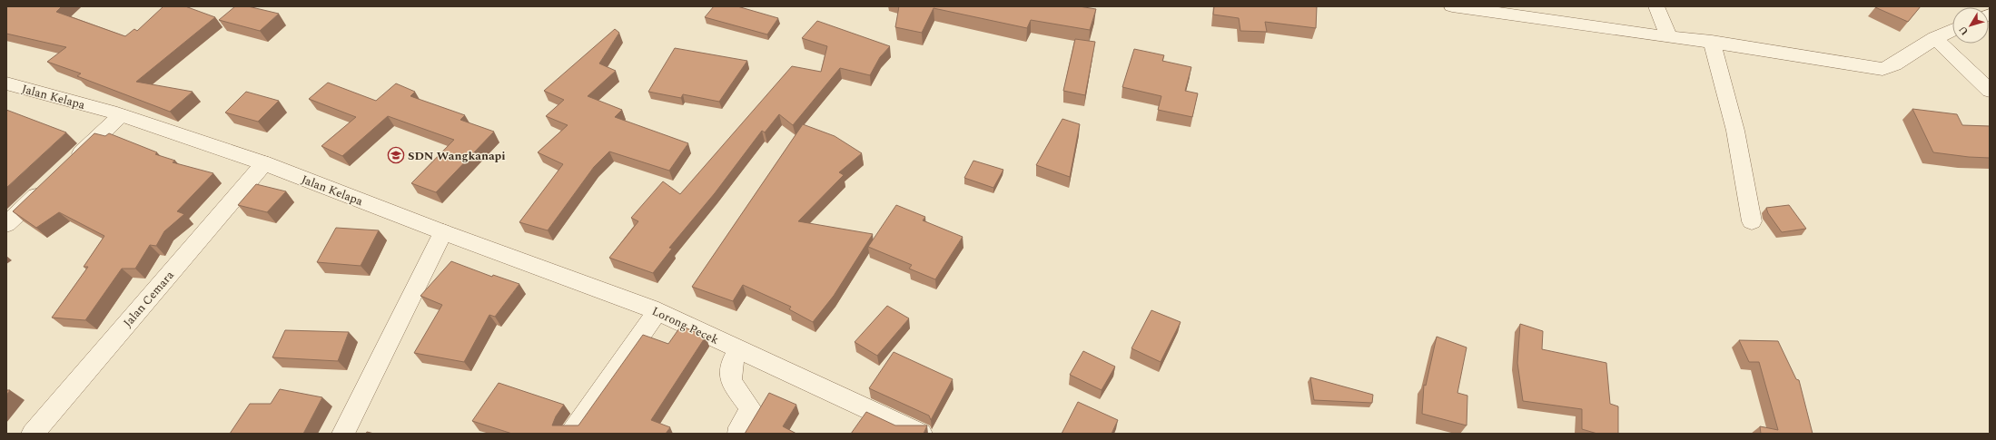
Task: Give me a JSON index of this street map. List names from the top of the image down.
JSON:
{
  "streets": {
    "street": ["Jalan Kelapa", "Jalan Cemara", "Lorong Pecek"]
  },
  "crossings": [
    ["Jalan Kelapa", "Jalan Cemara"],
    ["Jalan Kelapa", "Lorong Pecek"]
  ],
  "places": {
    "school or university": ["SDN Wangkanapi"]
  },
  "north": "bottom left"
}
